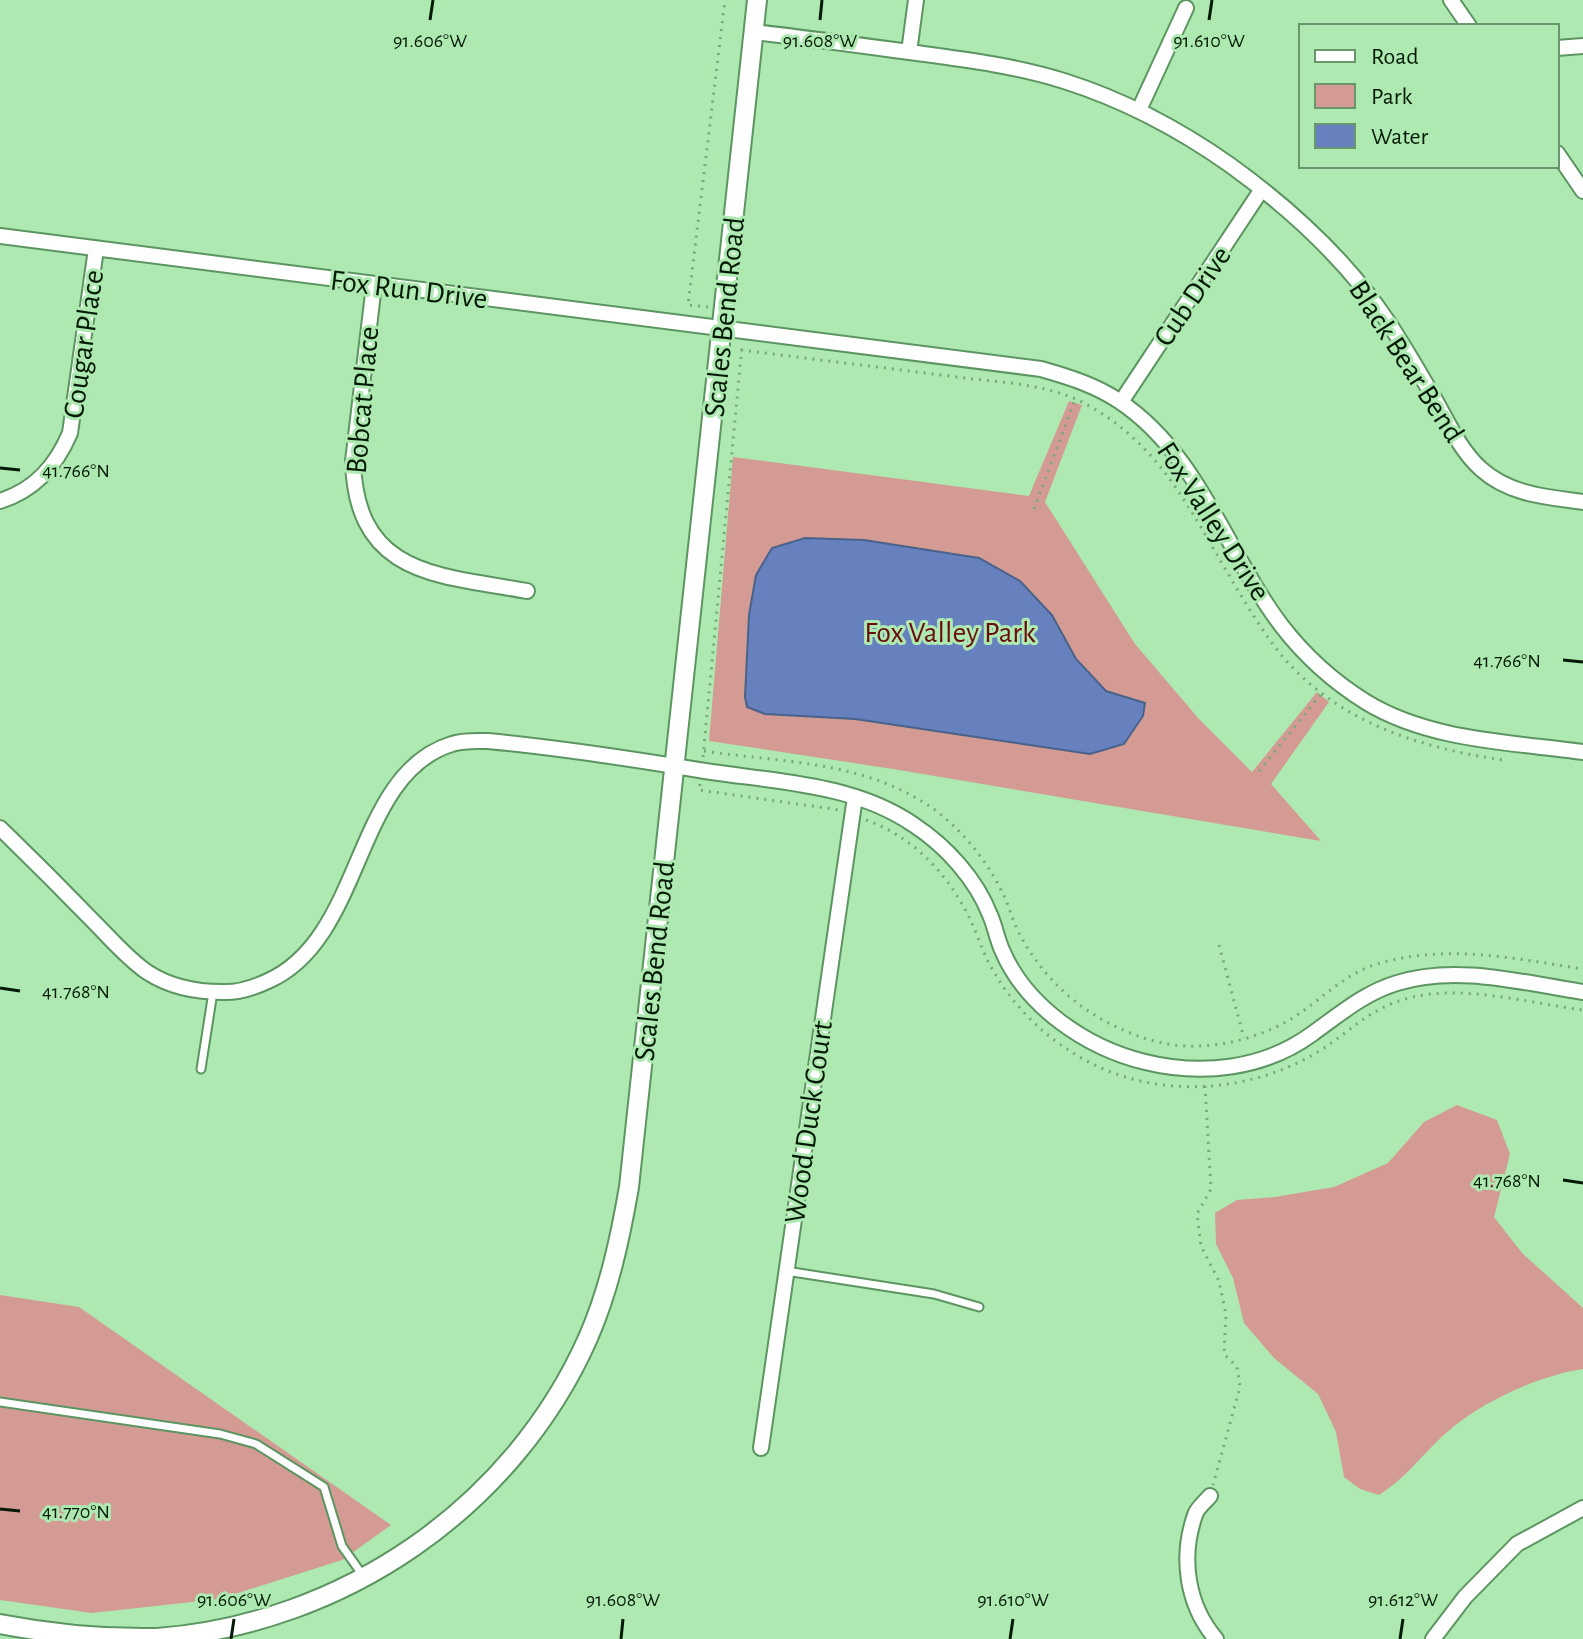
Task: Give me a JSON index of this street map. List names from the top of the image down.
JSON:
{
  "streets": {
    "street": [
      "Fox Run Drive",
      "Cub Drive",
      "Scales Bend Road",
      "Cougar Place",
      "Black Bear Bend",
      "Bobcat Place",
      "Fox Valley Drive",
      "Wood Duck Court"
    ]
  },
  "crossings": [
    ["Fox Run Drive", "Scales Bend Road"],
    ["Fox Run Drive", "Cougar Place"],
    ["Fox Run Drive", "Bobcat Place"],
    ["Fox Run Drive", "Fox Valley Drive"],
    ["Cub Drive", "Black Bear Bend"],
    ["Cub Drive", "Fox Valley Drive"],
    ["Scales Bend Road", "Black Bear Bend"],
    ["Scales Bend Road", "Fox Valley Drive"]
  ],
  "parks": ["Fox Valley Park"],
  "legend": ["Road", "Park", "Water"],
  "coordinates": [
    "91.606°W",
    "91.608°W",
    "91.610°W",
    "41.766°N",
    "41.768°N",
    "41.770°N",
    "91.612°W"
  ]
}
